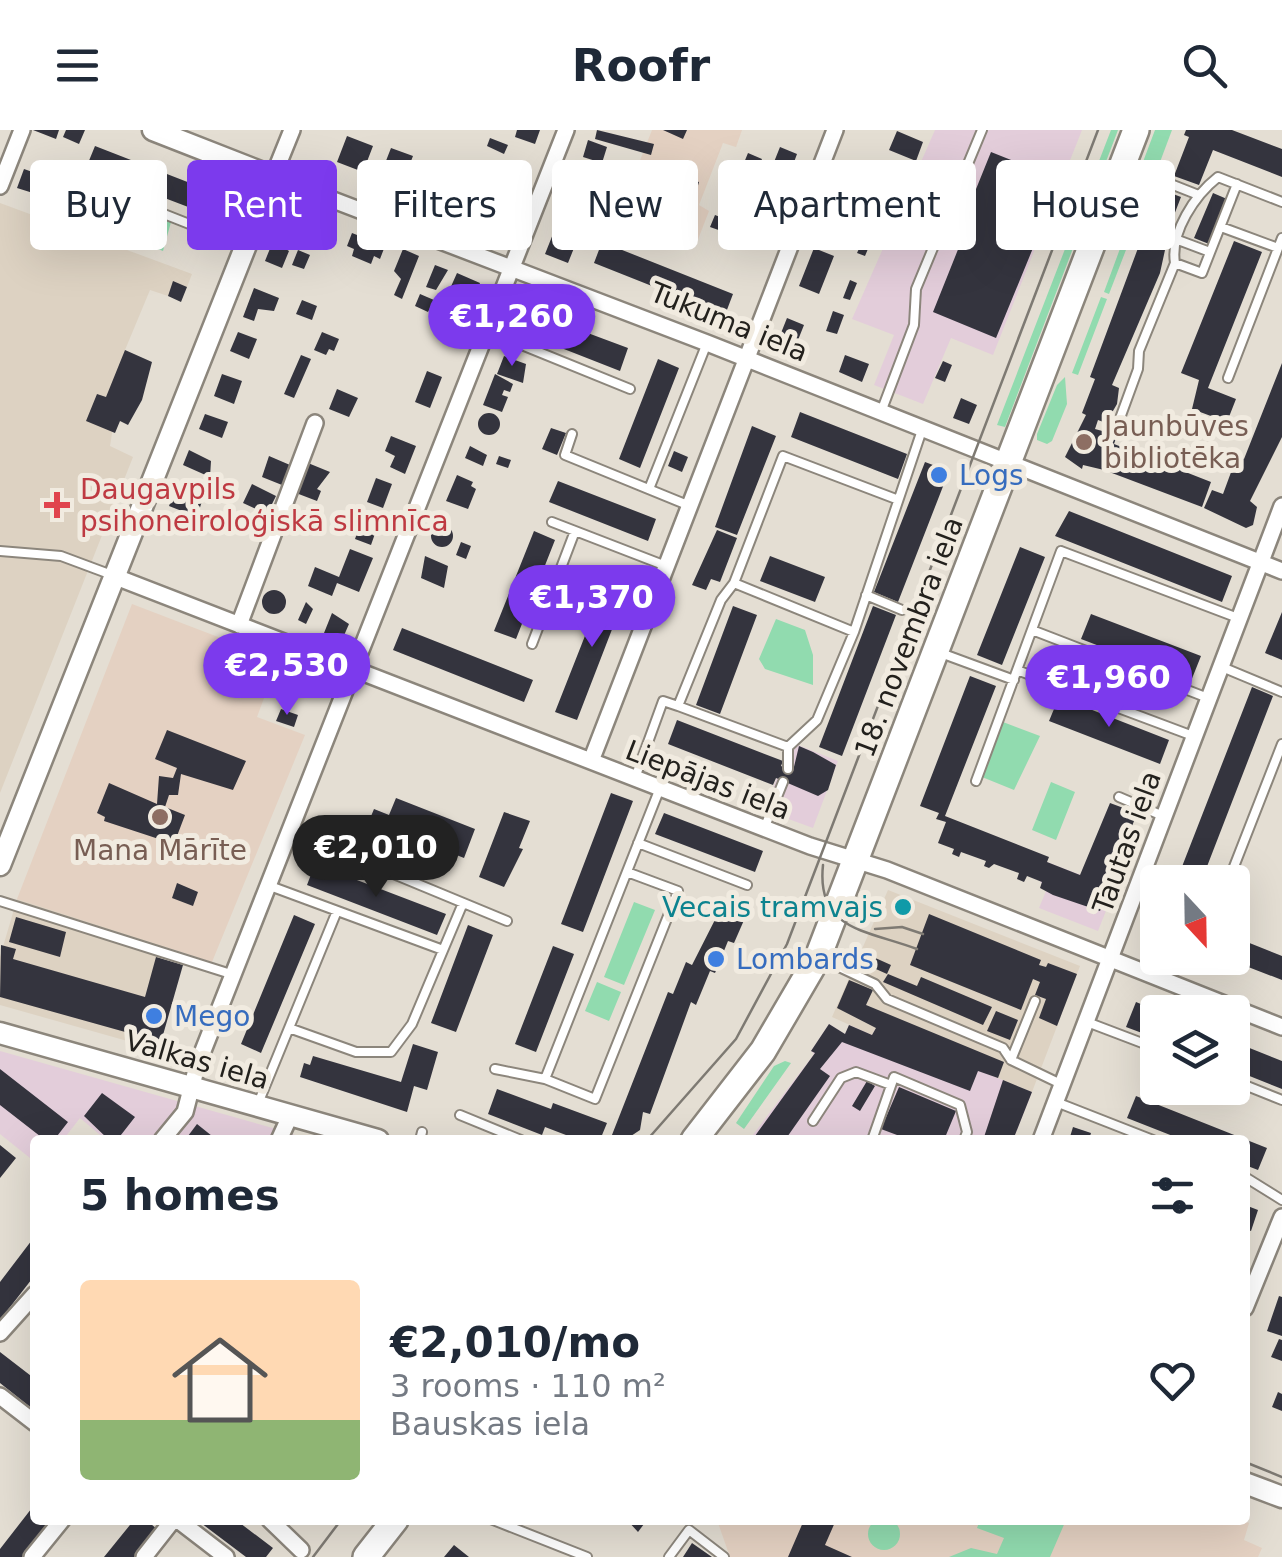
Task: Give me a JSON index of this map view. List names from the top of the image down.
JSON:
{
  "streets": {
    "main road": ["18. novembra iela"],
    "street": [
      "Tukuma iela",
      "Liepājas iela",
      "Tautas iela",
      "Valkas iela"
    ]
  },
  "crossings": [
    ["Tukuma iela", "18. novembra iela"],
    ["Tukuma iela", "Tautas iela"],
    ["18. novembra iela", "Liepājas iela"],
    ["Liepājas iela", "Tautas iela"]
  ],
  "places": {
    "other": [
      "Jaunbūves bibliotēka",
      "Logs",
      "Mana Mārīte",
      "Vecais tramvajs",
      "Lombards",
      "Mego"
    ],
    "health": ["Daugavpils psihoneiroloģiskā slimnīca"]
  },
  "north": "bottom",
  "page": {
    "header": "Roofr",
    "chip": [
      "Buy",
      "Rent",
      "Filters",
      "New",
      "Apartment",
      "House"
    ],
    "price": [
      "€1,260",
      "€1,370",
      "€2,530",
      "€1,960",
      "€2,010"
    ],
    "heading": "5 homes",
    "list": [
      {
        "name": "€2,010/mo",
        "note": "3 rooms · 110 m² · Bauskas iela"
      }
    ]
  }
}
